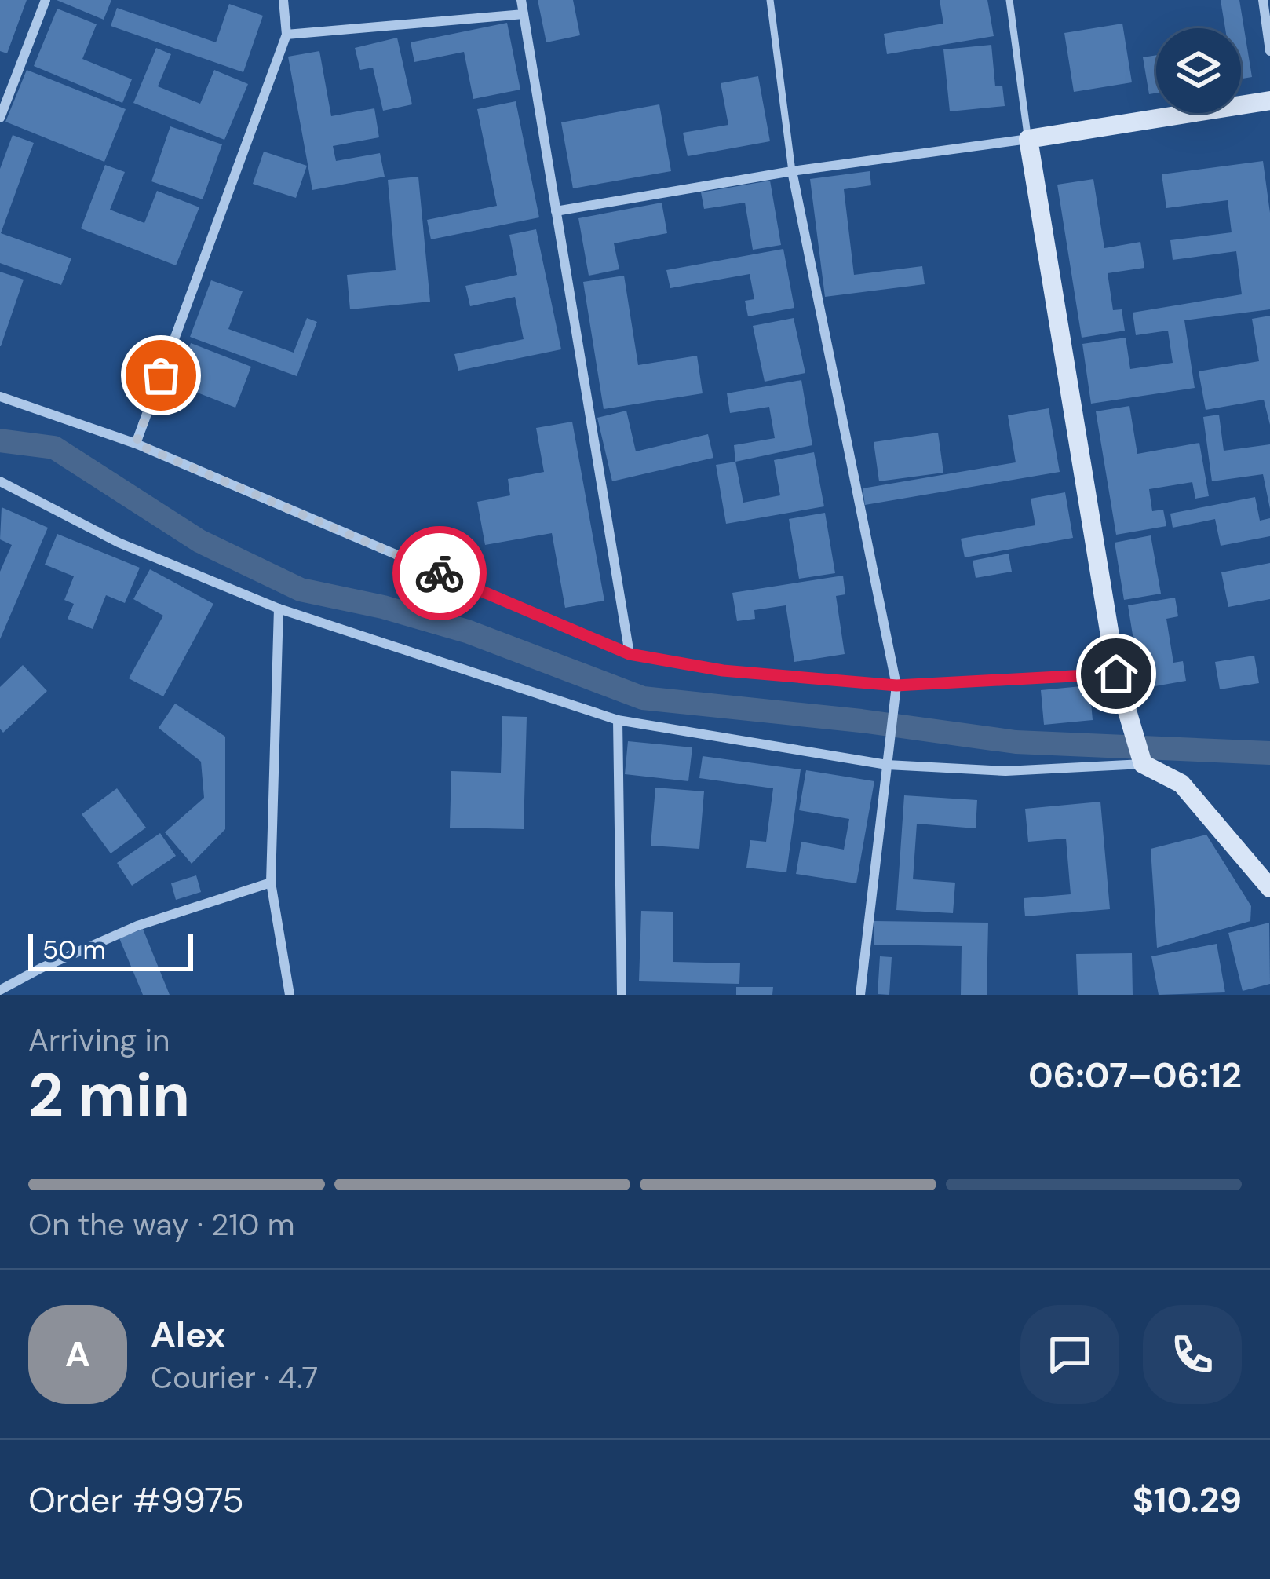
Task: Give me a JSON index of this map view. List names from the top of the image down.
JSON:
{
  "scale_bar": "50 m",
  "page": {
    "scale": "50 m",
    "heading": ["2 min", "Arriving in", "06:07–06:12"],
    "panel": [
      "Alex",
      "Courier · 4.7",
      "Order #9975",
      "$10.29"
    ],
    "bar": "On the way · 210 m",
    "round": "A"
  }
}
